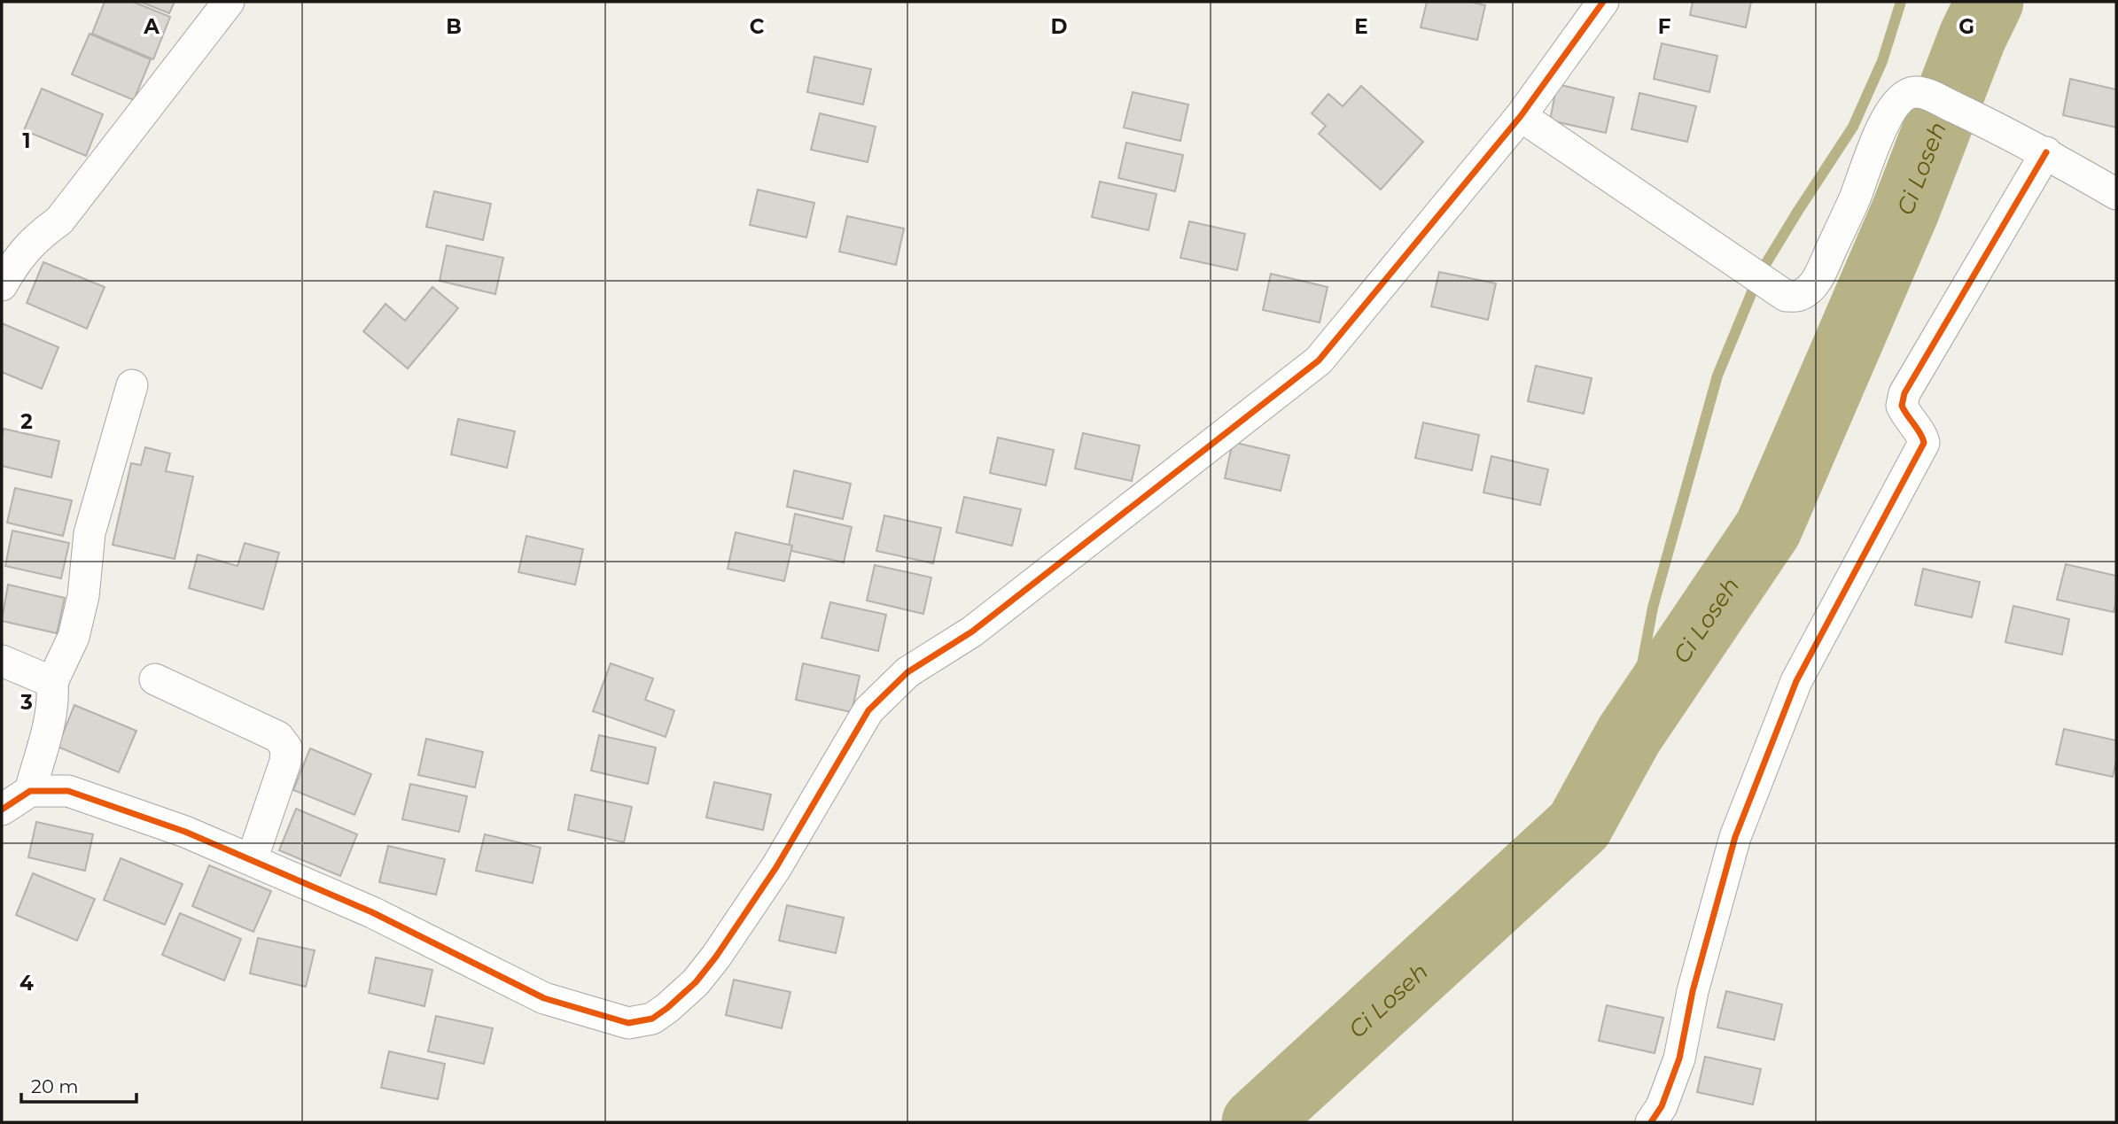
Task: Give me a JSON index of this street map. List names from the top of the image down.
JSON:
{
  "water": ["Ci Loseh"],
  "scale_bar": "20 m",
  "grid": {
    "columns": [
      "A",
      "B",
      "C",
      "D",
      "E",
      "F",
      "G"
    ],
    "rows": [
      "1",
      "2",
      "3",
      "4"
    ]
  }
}
